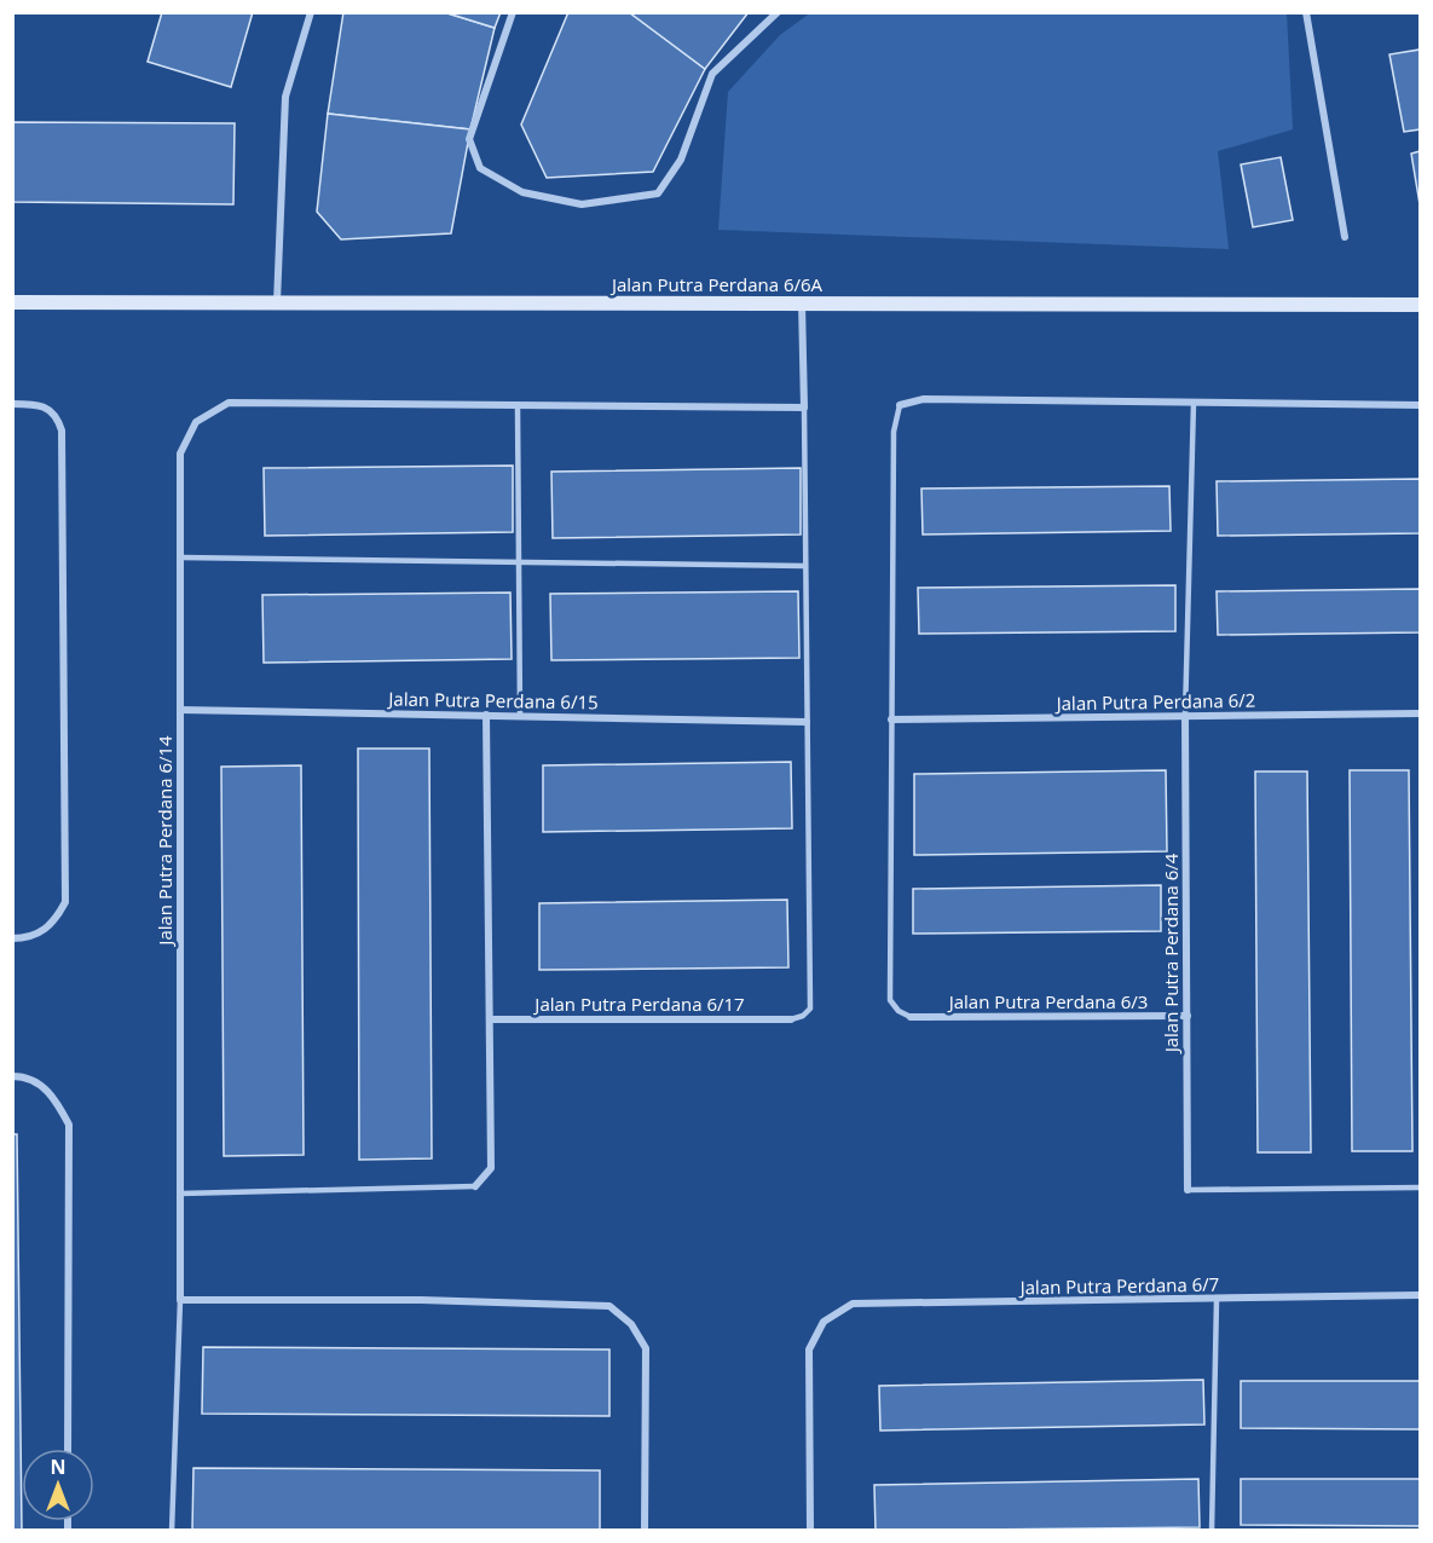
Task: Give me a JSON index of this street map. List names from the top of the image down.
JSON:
{
  "streets": {
    "street": [
      "Jalan Putra Perdana 6/6A",
      "Jalan Putra Perdana 6/15",
      "Jalan Putra Perdana 6/2",
      "Jalan Putra Perdana 6/14",
      "Jalan Putra Perdana 6/4",
      "Jalan Putra Perdana 6/3",
      "Jalan Putra Perdana 6/17",
      "Jalan Putra Perdana 6/7"
    ]
  },
  "crossings": [
    ["Jalan Putra Perdana 6/15", "Jalan Putra Perdana 6/14"],
    ["Jalan Putra Perdana 6/2", "Jalan Putra Perdana 6/4"],
    ["Jalan Putra Perdana 6/4", "Jalan Putra Perdana 6/3"]
  ],
  "north": "top"
}
